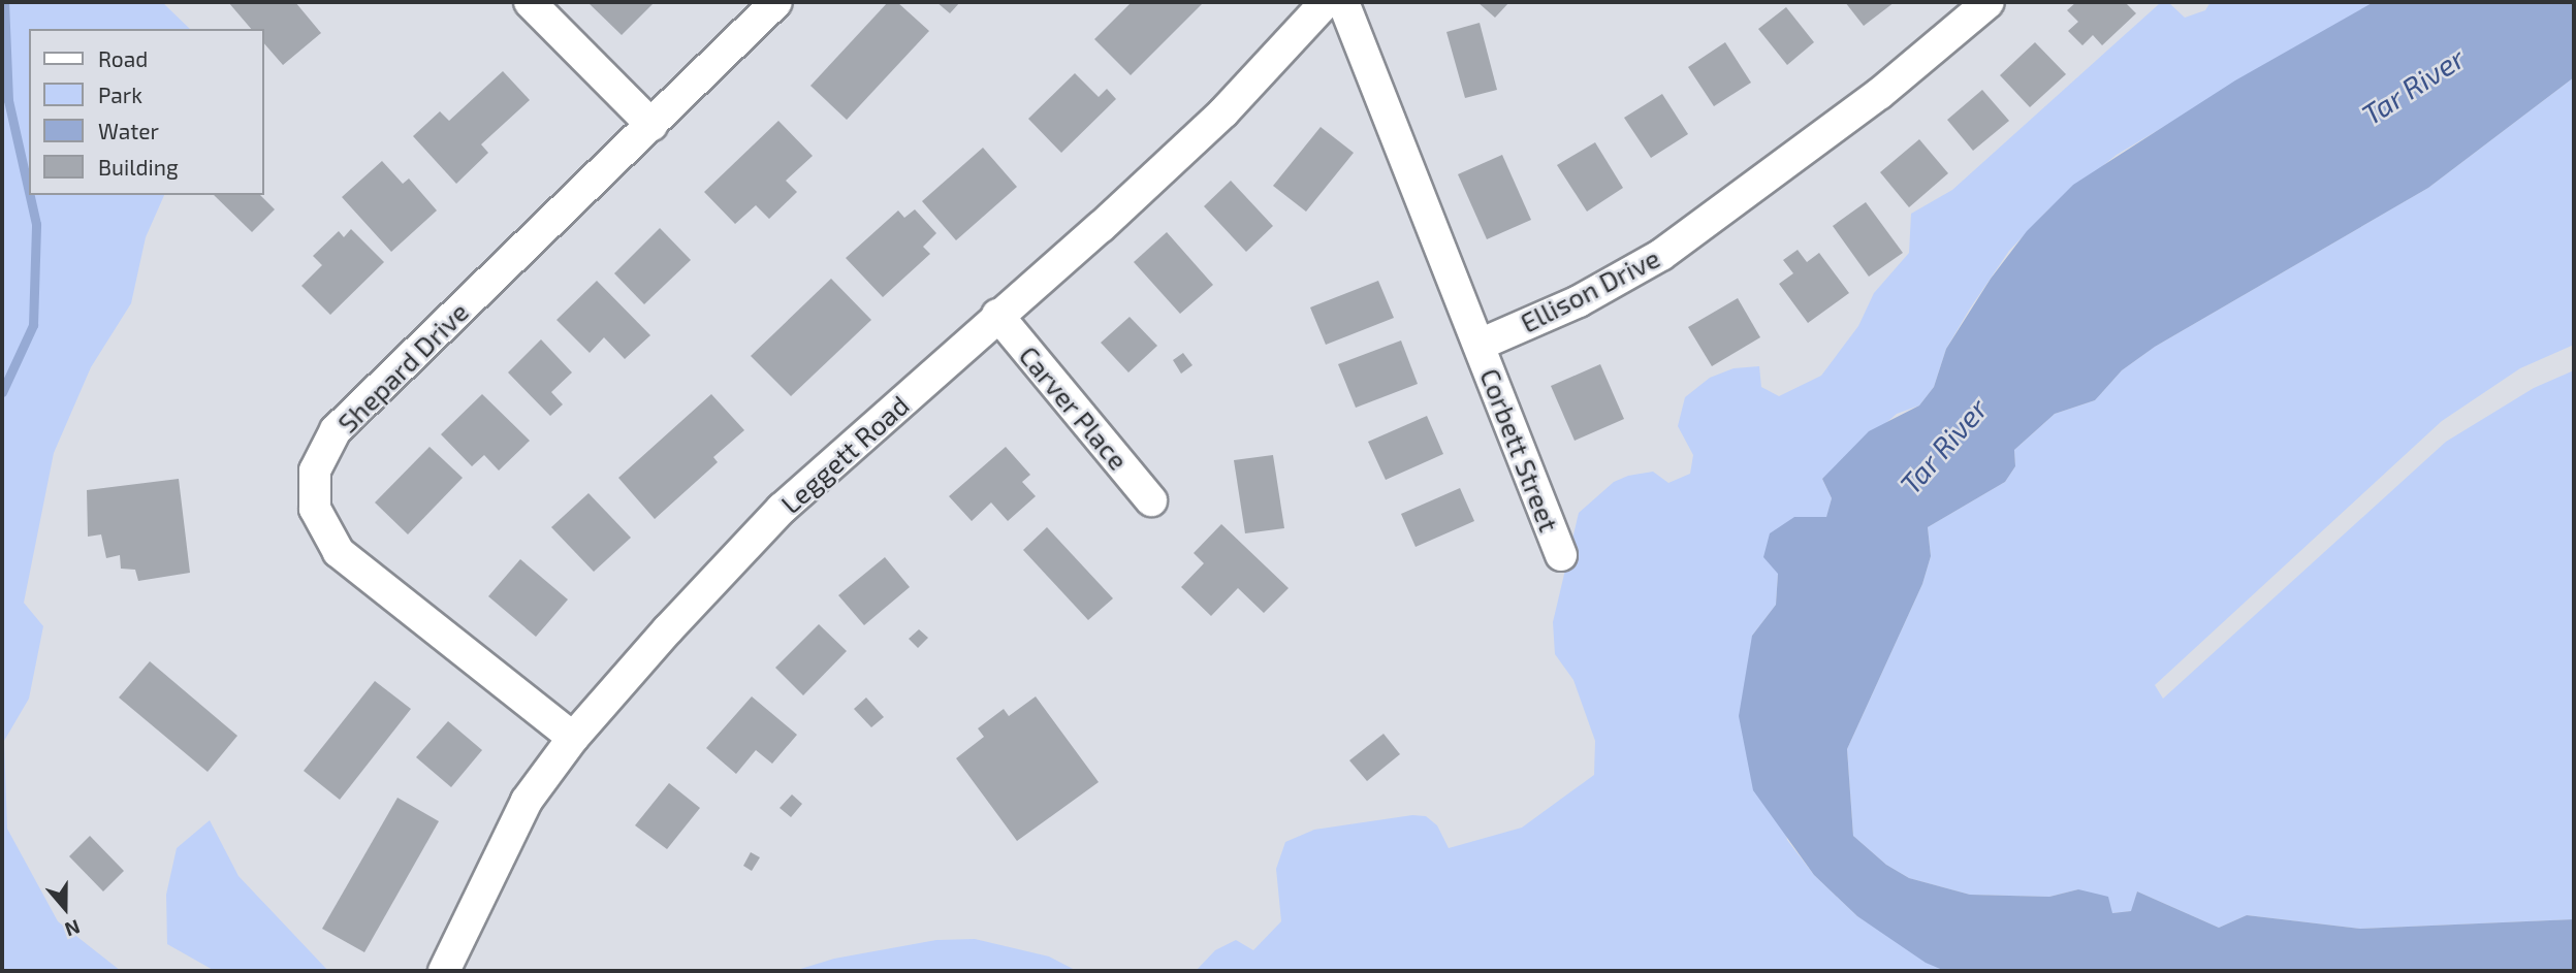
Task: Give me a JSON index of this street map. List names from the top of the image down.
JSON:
{
  "streets": {
    "street": [
      "Ellison Drive",
      "Shepard Drive",
      "Carver Place",
      "Corbett Street",
      "Leggett Road"
    ]
  },
  "crossings": [
    ["Ellison Drive", "Corbett Street"],
    ["Shepard Drive", "Leggett Road"],
    ["Carver Place", "Leggett Road"]
  ],
  "water": ["Tar River"],
  "legend": [
    "Road",
    "Park",
    "Water",
    "Building"
  ],
  "north": "bottom"
}
